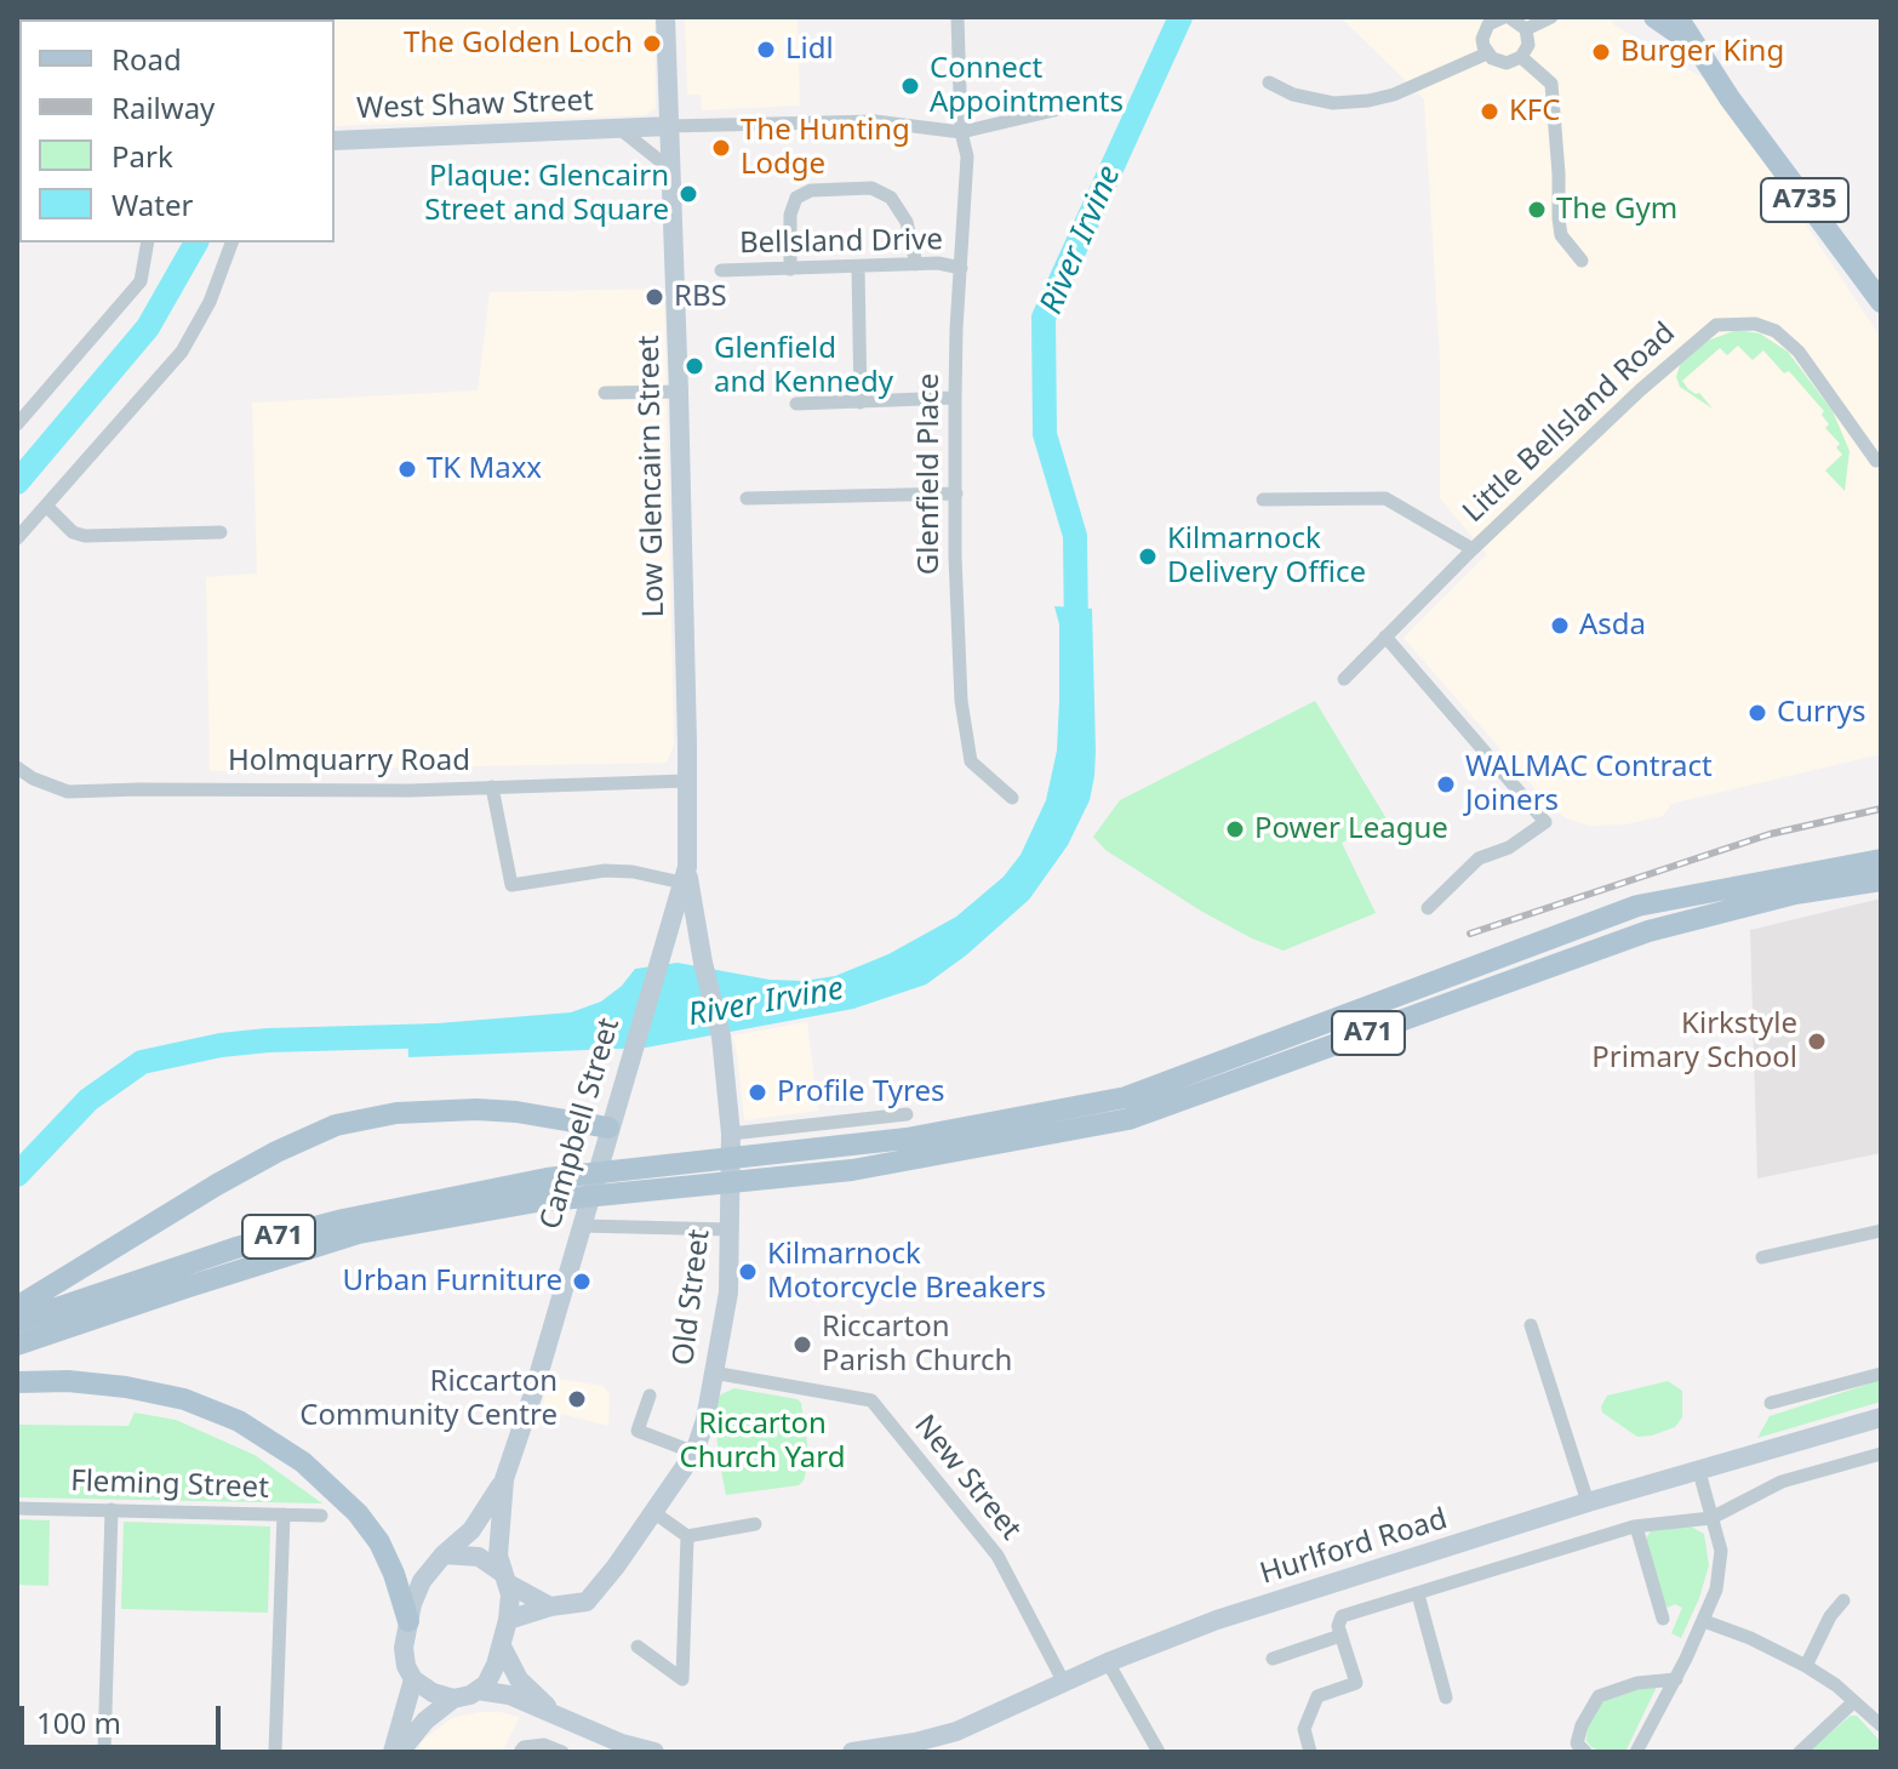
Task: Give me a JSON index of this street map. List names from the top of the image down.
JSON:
{
  "streets": {
    "main road": [
      "West Shaw Street",
      "A735",
      "Low Glencairn Street",
      "A71",
      "Campbell Street",
      "Old Street",
      "Hurlford Road"
    ],
    "street": [
      "Bellsland Drive",
      "Little Bellsland Road",
      "Glenfield Place",
      "Holmquarry Road",
      "New Street",
      "Fleming Street"
    ]
  },
  "crossings": [
    ["West Shaw Street", "Low Glencairn Street"],
    ["Bellsland Drive", "Glenfield Place"],
    ["Low Glencairn Street", "Holmquarry Road"],
    ["Low Glencairn Street", "Campbell Street"],
    ["Holmquarry Road", "Campbell Street"],
    ["Campbell Street", "Old Street"],
    ["Old Street", "New Street"],
    ["New Street", "Hurlford Road"]
  ],
  "water": ["River Irvine"],
  "parks": ["Riccarton Church Yard"],
  "places": [
    "The Golden Loch",
    "Lidl",
    "Burger King",
    "Connect Appointments",
    "KFC",
    "The Hunting Lodge",
    "Plaque: Glencairn Street and Square",
    "The Gym",
    "RBS",
    "Glenfield and Kennedy",
    "TK Maxx",
    "Kilmarnock Delivery Office",
    "Asda",
    "Currys",
    "WALMAC Contract Joiners",
    "Power League",
    "Kirkstyle Primary School",
    "Profile Tyres",
    "Kilmarnock Motorcycle Breakers",
    "Urban Furniture",
    "Riccarton Parish Church",
    "Riccarton Community Centre"
  ],
  "legend": [
    "Road",
    "Railway",
    "Park",
    "Water"
  ],
  "scale_bar": "100 m"
}
